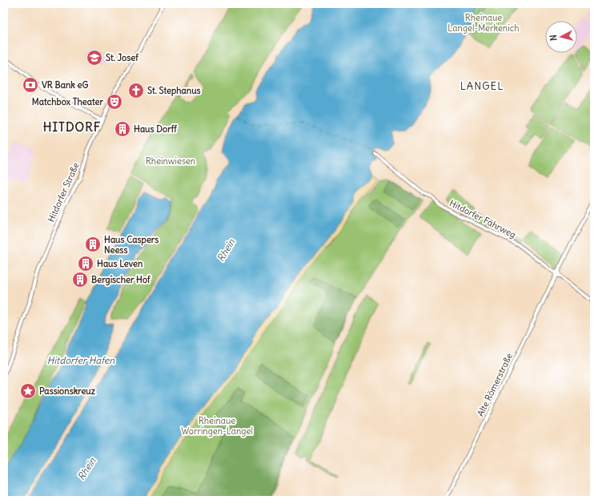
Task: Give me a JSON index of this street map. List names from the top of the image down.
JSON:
{
  "streets": {
    "street": ["Hitdorfer Straße", "Hitdorfer Fährweg", "Alte Römerstraße"]
  },
  "crossings": [
    ["Hitdorfer Fährweg", "Alte Römerstraße"]
  ],
  "districts": ["LANGEL", "HITDORF"],
  "water": ["Rhein", "Hitdorfer Hafen"],
  "parks": ["Rheinaue Langel-Merkenich", "Rheinwiesen", "Rheinaue Worringen-Langel"],
  "places": {
    "school or university": ["St. Josef"],
    "bank": ["VR Bank eG"],
    "church": ["St. Stephanus"],
    "theatre": ["Matchbox Theater"],
    "building": [
      "Haus Dorff",
      "Haus Caspers Neess",
      "Haus Leven",
      "Bergischer Hof"
    ],
    "place": ["Passionskreuz"]
  },
  "north": "left"
}
